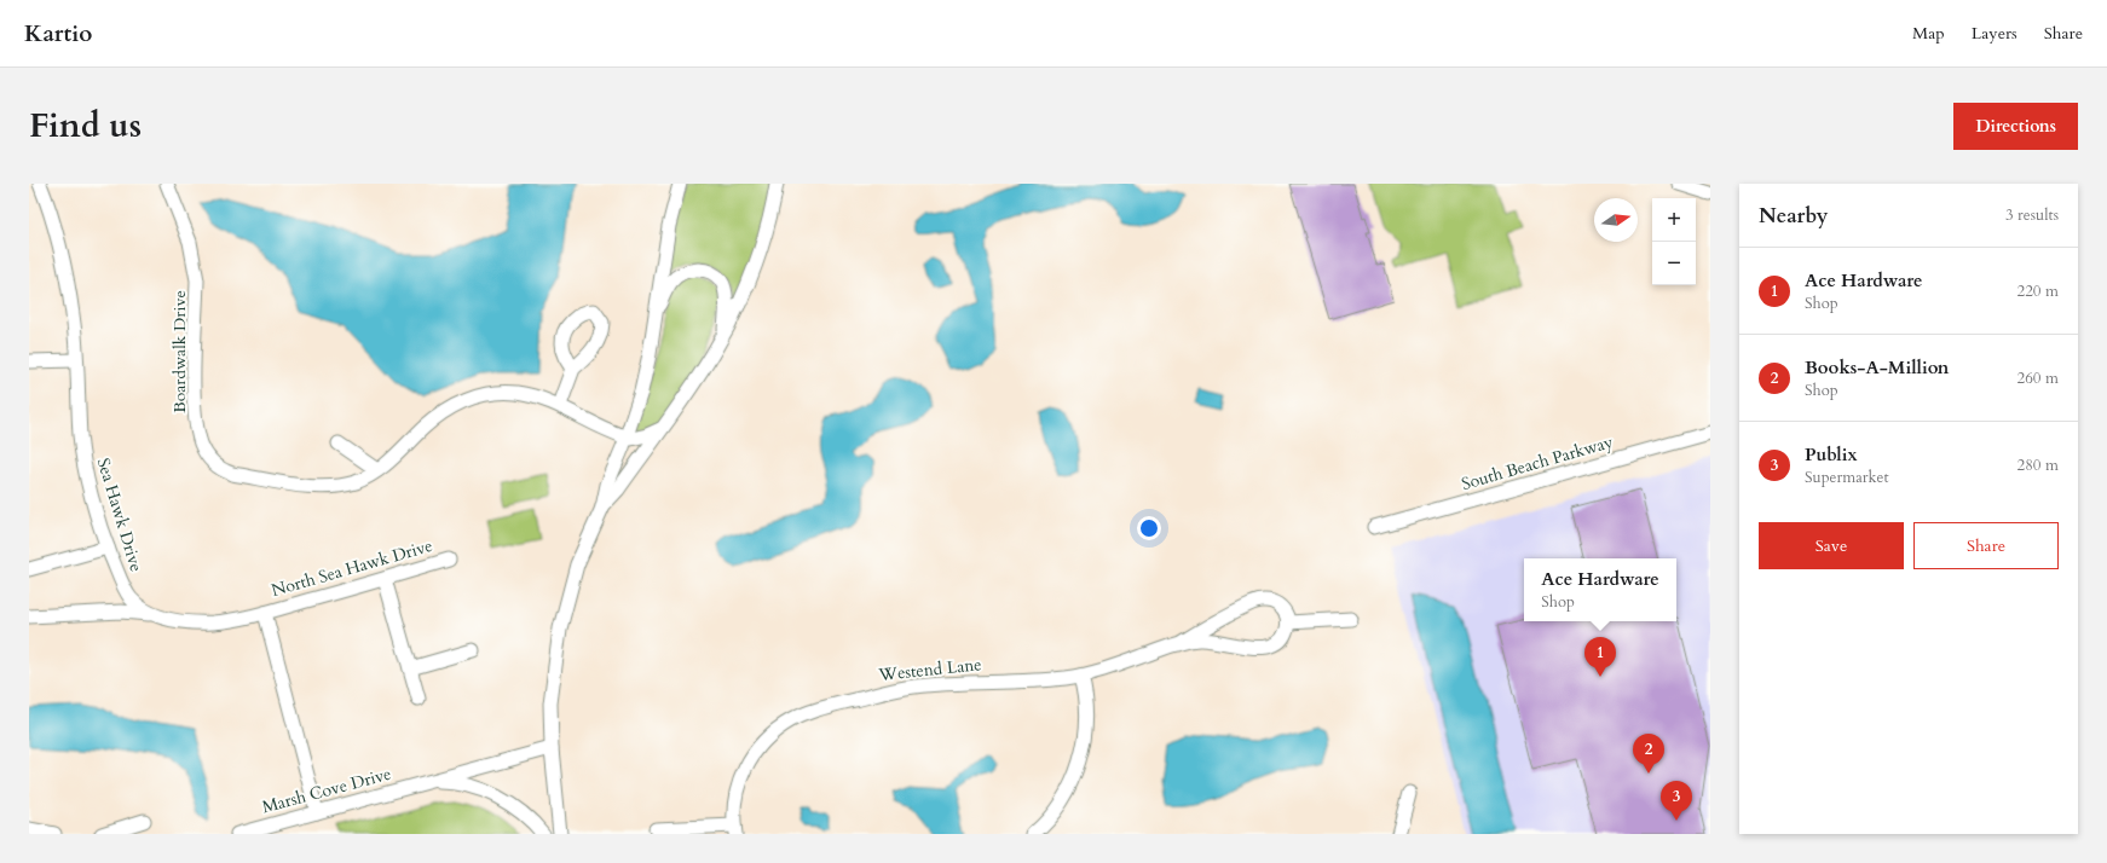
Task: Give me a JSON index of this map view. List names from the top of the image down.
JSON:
{
  "streets": {
    "street": [
      "Boardwalk Drive",
      "South Beach Parkway",
      "Sea Hawk Drive",
      "North Sea Hawk Drive",
      "Westend Lane",
      "Marsh Cove Drive"
    ]
  },
  "crossings": [
    ["Sea Hawk Drive", "North Sea Hawk Drive"]
  ],
  "north": "right",
  "page": {
    "header": "Kartio",
    "nav": ["Map", "Layers", "Share"],
    "title": "Find us",
    "buttons": [
      "Directions",
      ["Save", "Share"]
    ],
    "heading": ["Nearby", "3 results"],
    "map_buttons": ["+", "−"],
    "list": [
      {
        "mark": "1",
        "name": "Ace Hardware",
        "note": "Shop",
        "value": "220 m"
      },
      {
        "mark": "2",
        "name": "Books-A-Million",
        "note": "Shop",
        "value": "260 m"
      },
      {
        "mark": "3",
        "name": "Publix",
        "note": "Supermarket",
        "value": "280 m"
      }
    ],
    "popup": ["Ace Hardware", "Shop"],
    "pins": ["1", "2", "3"]
  }
}
